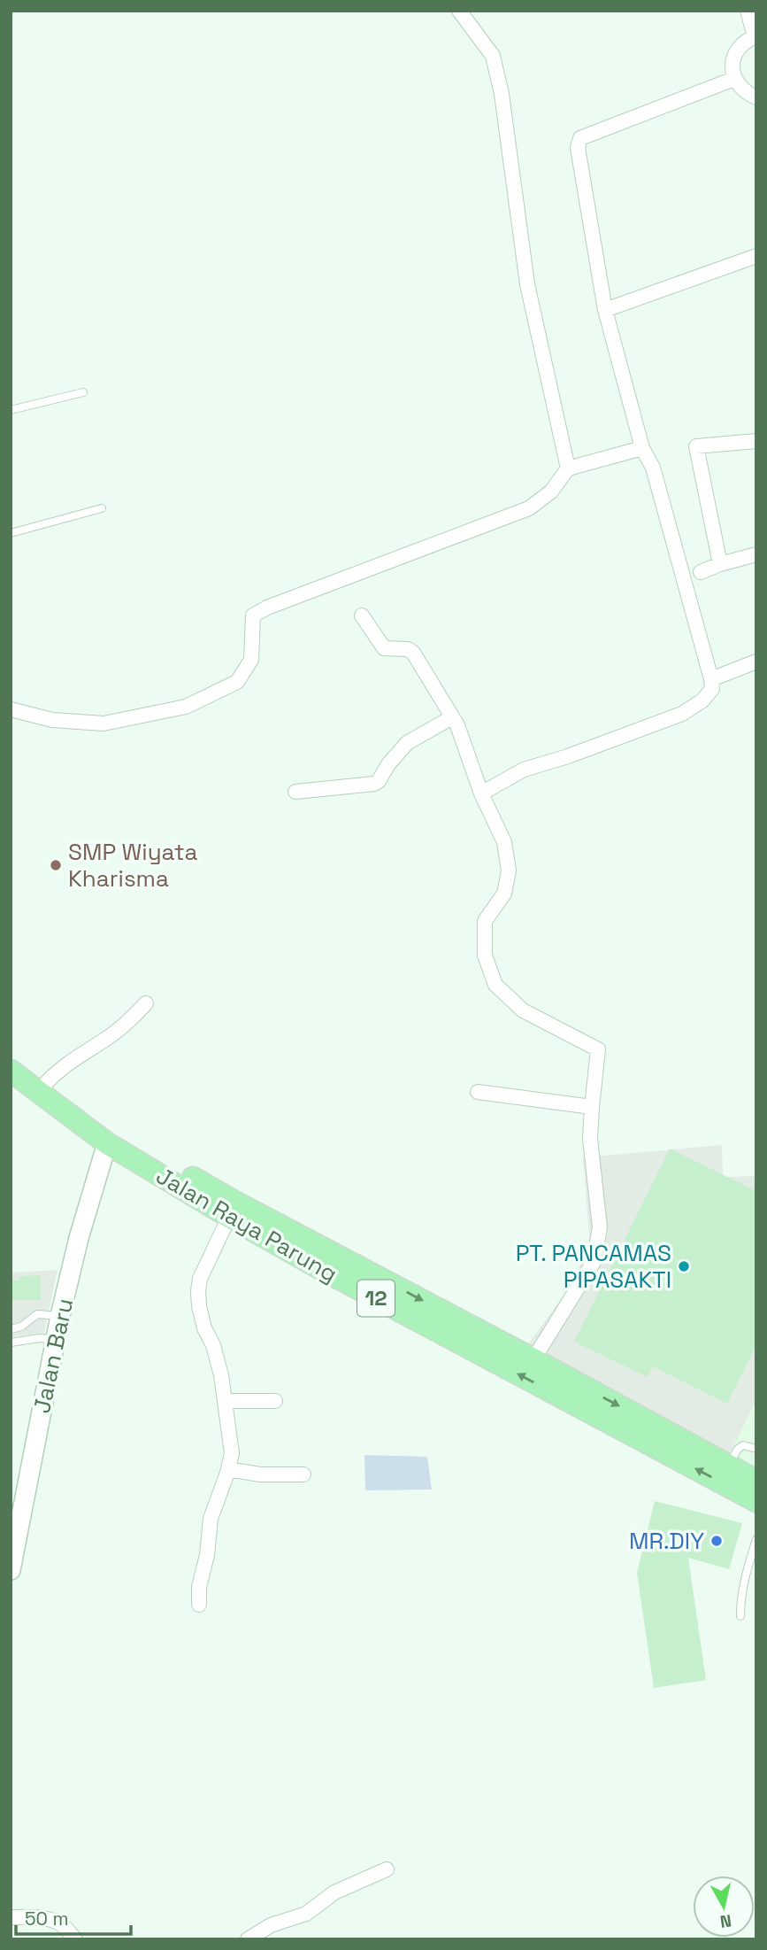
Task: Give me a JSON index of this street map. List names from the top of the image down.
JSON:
{
  "streets": {
    "highway": ["Jalan Raya Parung", "12"],
    "main road": ["Jalan Baru"]
  },
  "crossings": [
    ["Jalan Raya Parung", "Jalan Baru"]
  ],
  "places": ["SMP Wiyata Kharisma", "PT. PANCAMAS PIPASAKTI", "MR.DIY"],
  "scale_bar": "50 m",
  "north": "bottom"
}
